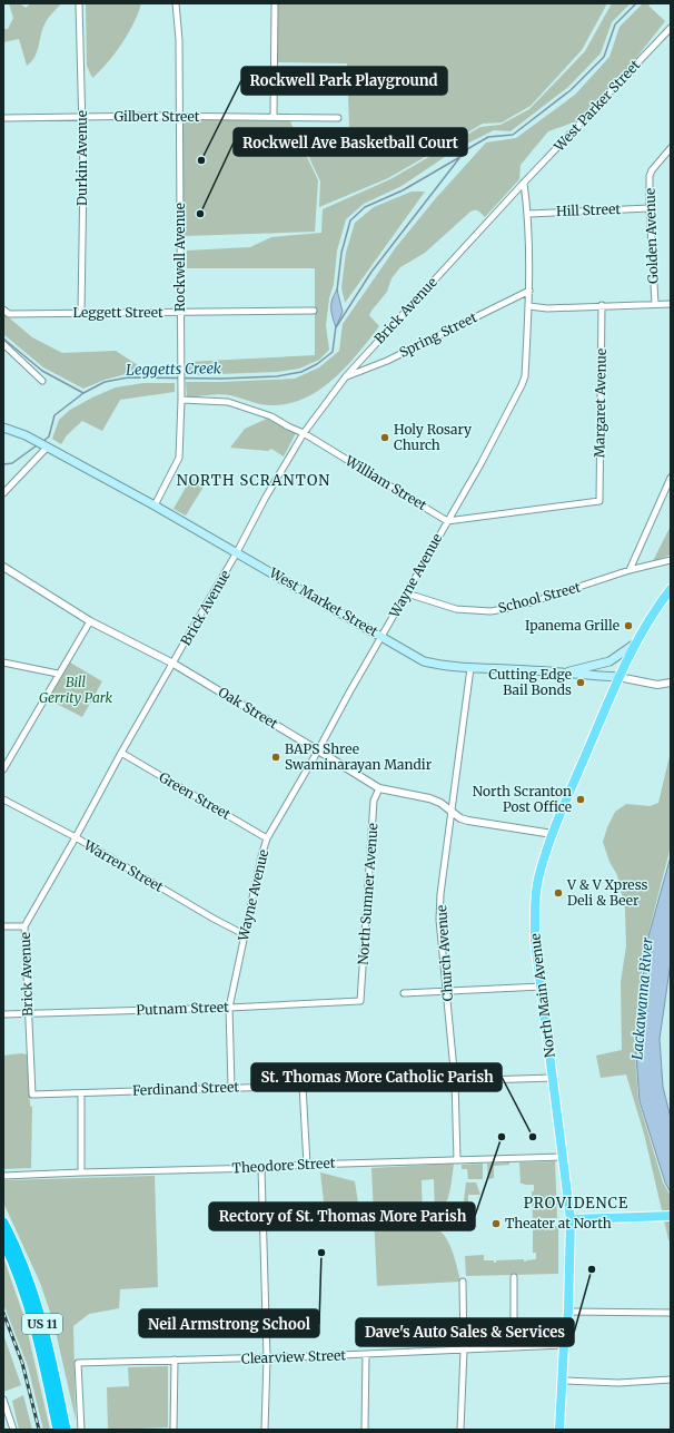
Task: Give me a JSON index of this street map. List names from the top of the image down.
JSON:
{
  "streets": {
    "highway": ["US 11"],
    "main road": ["West Market Street", "North Main Avenue"],
    "street": [
      "West Parker Street",
      "Gilbert Street",
      "Durkin Avenue",
      "Hill Street",
      "Golden Avenue",
      "Rockwell Avenue",
      "Brick Avenue",
      "Leggett Street",
      "Spring Street",
      "Margaret Avenue",
      "William Street",
      "Wayne Avenue",
      "School Street",
      "Oak Street",
      "Green Street",
      "Warren Street",
      "North Sumner Avenue",
      "Church Avenue",
      "Putnam Street",
      "Ferdinand Street",
      "Theodore Street",
      "Clearview Street"
    ]
  },
  "crossings": [
    ["West Parker Street", "Brick Avenue"],
    ["West Parker Street", "Wayne Avenue"],
    ["Gilbert Street", "Durkin Avenue"],
    ["Gilbert Street", "Rockwell Avenue"],
    ["Durkin Avenue", "Leggett Street"],
    ["Hill Street", "Golden Avenue"],
    ["Hill Street", "Wayne Avenue"],
    ["Rockwell Avenue", "Leggett Street"],
    ["Rockwell Avenue", "William Street"],
    ["Rockwell Avenue", "West Market Street"],
    ["Brick Avenue", "Spring Street"],
    ["Brick Avenue", "William Street"],
    ["Brick Avenue", "Wayne Avenue"],
    ["Brick Avenue", "West Market Street"],
    ["Brick Avenue", "Oak Street"],
    ["Brick Avenue", "Green Street"],
    ["Brick Avenue", "Warren Street"],
    ["Brick Avenue", "Putnam Street"],
    ["Brick Avenue", "Ferdinand Street"],
    ["Spring Street", "Wayne Avenue"],
    ["Margaret Avenue", "William Street"],
    ["Margaret Avenue", "Wayne Avenue"],
    ["William Street", "Wayne Avenue"],
    ["Wayne Avenue", "School Street"],
    ["Wayne Avenue", "West Market Street"],
    ["Wayne Avenue", "Oak Street"],
    ["Wayne Avenue", "Green Street"],
    ["Wayne Avenue", "Warren Street"],
    ["Wayne Avenue", "Putnam Street"],
    ["Wayne Avenue", "Ferdinand Street"],
    ["West Market Street", "Church Avenue"],
    ["West Market Street", "North Main Avenue"],
    ["Oak Street", "North Sumner Avenue"],
    ["Oak Street", "Church Avenue"],
    ["Oak Street", "North Main Avenue"],
    ["North Sumner Avenue", "Putnam Street"],
    ["Church Avenue", "Ferdinand Street"],
    ["Church Avenue", "Theodore Street"],
    ["North Main Avenue", "Ferdinand Street"],
    ["North Main Avenue", "Theodore Street"],
    ["North Main Avenue", "Clearview Street"]
  ],
  "districts": ["NORTH SCRANTON", "PROVIDENCE"],
  "water": ["Leggetts Creek", "Lackawanna River"],
  "parks": ["Bill Gerrity Park"],
  "places": [
    "Rockwell Park Playground",
    "Rockwell Ave Basketball Court",
    "Holy Rosary Church",
    "Ipanema Grille",
    "Cutting Edge Bail Bonds",
    "BAPS Shree Swaminarayan Mandir",
    "North Scranton Post Office",
    "V & V Xpress Deli & Beer",
    "Rectory of St. Thomas More Parish",
    "St. Thomas More Catholic Parish",
    "Theater at North",
    "Neil Armstrong School",
    "Dave's Auto Sales & Services"
  ]
}
